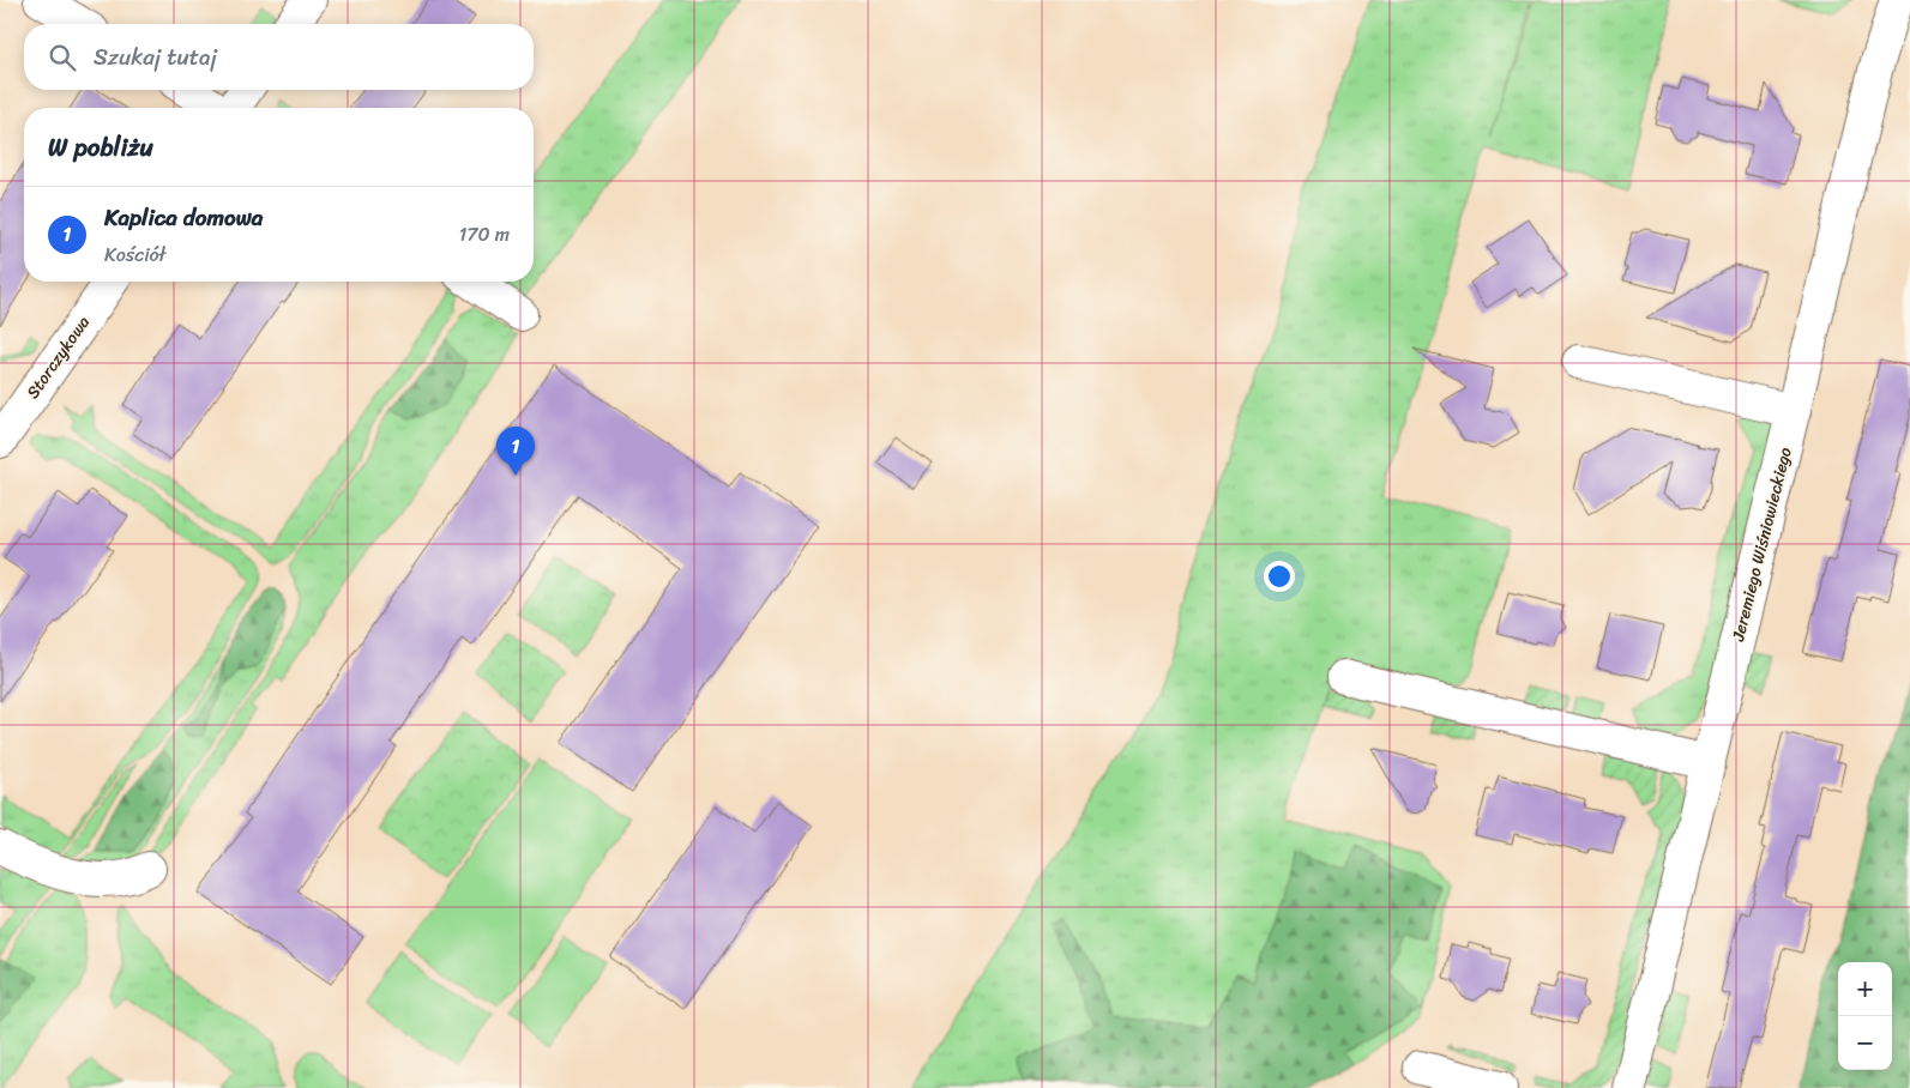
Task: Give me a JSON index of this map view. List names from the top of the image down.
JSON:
{
  "streets": {
    "street": ["Storczykowa", "Jeremiego Wiśniowieckiego"]
  },
  "page": {
    "search": "Szukaj tutaj",
    "heading": "W pobliżu",
    "list": [
      {
        "mark": "1",
        "name": "Kaplica domowa",
        "note": "Kościół",
        "value": "170 m"
      }
    ],
    "pins": "1",
    "map_buttons": ["+", "−"]
  }
}
